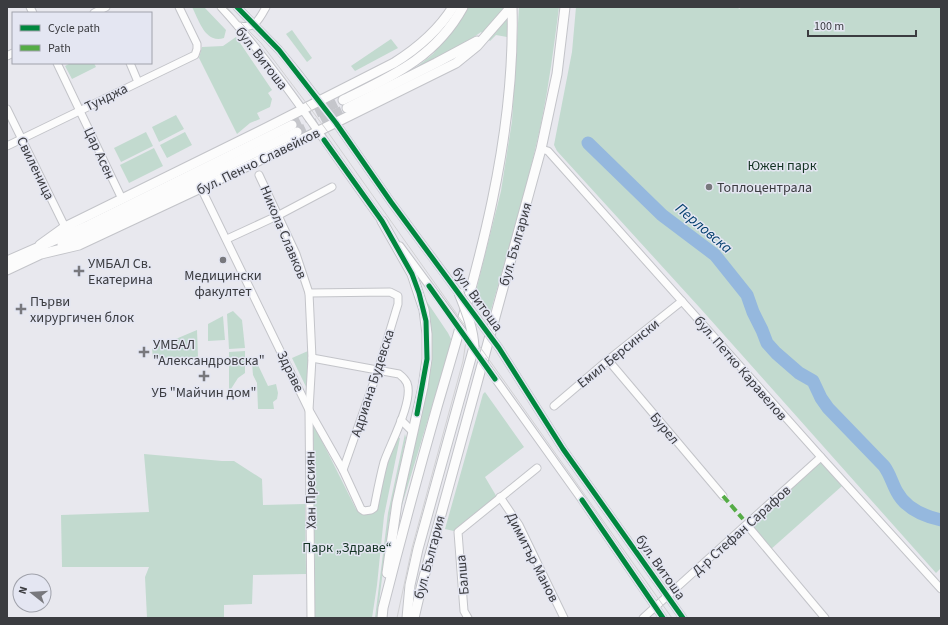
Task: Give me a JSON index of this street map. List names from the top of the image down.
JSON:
{
  "streets": {
    "main road": ["бул. Пенчо Славейков", "бул. България"],
    "street": [
      "бул. Витоша",
      "Тунджа",
      "Цар Асен",
      "Свиленица",
      "Никола Славков",
      "Емил Берсински",
      "бул. Петко Каравелов",
      "Здраве",
      "Адриана Будевска",
      "Бурел",
      "Хан Пресиян",
      "Д-р Стефан Сарафов",
      "Димитър Манов",
      "Балша"
    ]
  },
  "crossings": [
    ["бул. Витоша", "бул. Пенчо Славейков"],
    ["бул. Витоша", "Д-р Стефан Сарафов"],
    ["Тунджа", "Цар Асен"],
    ["Тунджа", "Свиленица"],
    ["Цар Асен", "бул. Пенчо Славейков"],
    ["бул. Пенчо Славейков", "Свиленица"],
    ["бул. Пенчо Славейков", "Здраве"],
    ["Никола Славков", "Здраве"],
    ["Никола Славков", "Адриана Будевска"],
    ["Никола Славков", "Хан Пресиян"],
    ["бул. България", "бул. Петко Каравелов"],
    ["Емил Берсински", "бул. Петко Каравелов"],
    ["Емил Берсински", "Бурел"],
    ["бул. Петко Каравелов", "Д-р Стефан Сарафов"],
    ["Здраве", "Адриана Будевска"],
    ["Здраве", "Хан Пресиян"],
    ["Димитър Манов", "Балша"]
  ],
  "water": ["Перловска"],
  "parks": ["Южен парк", "Парк „Здраве“"],
  "places": {
    "other": ["Топлоцентрала", "Медицински факултет"],
    "health": [
      "УМБАЛ Св. Екатерина",
      "Първи хирургичен блок",
      "УМБАЛ \"Александровска\"",
      "УБ \"Майчин дом\""
    ]
  },
  "legend": ["Cycle path", "Path"],
  "scale_bar": "100 m",
  "north": "left"
}
